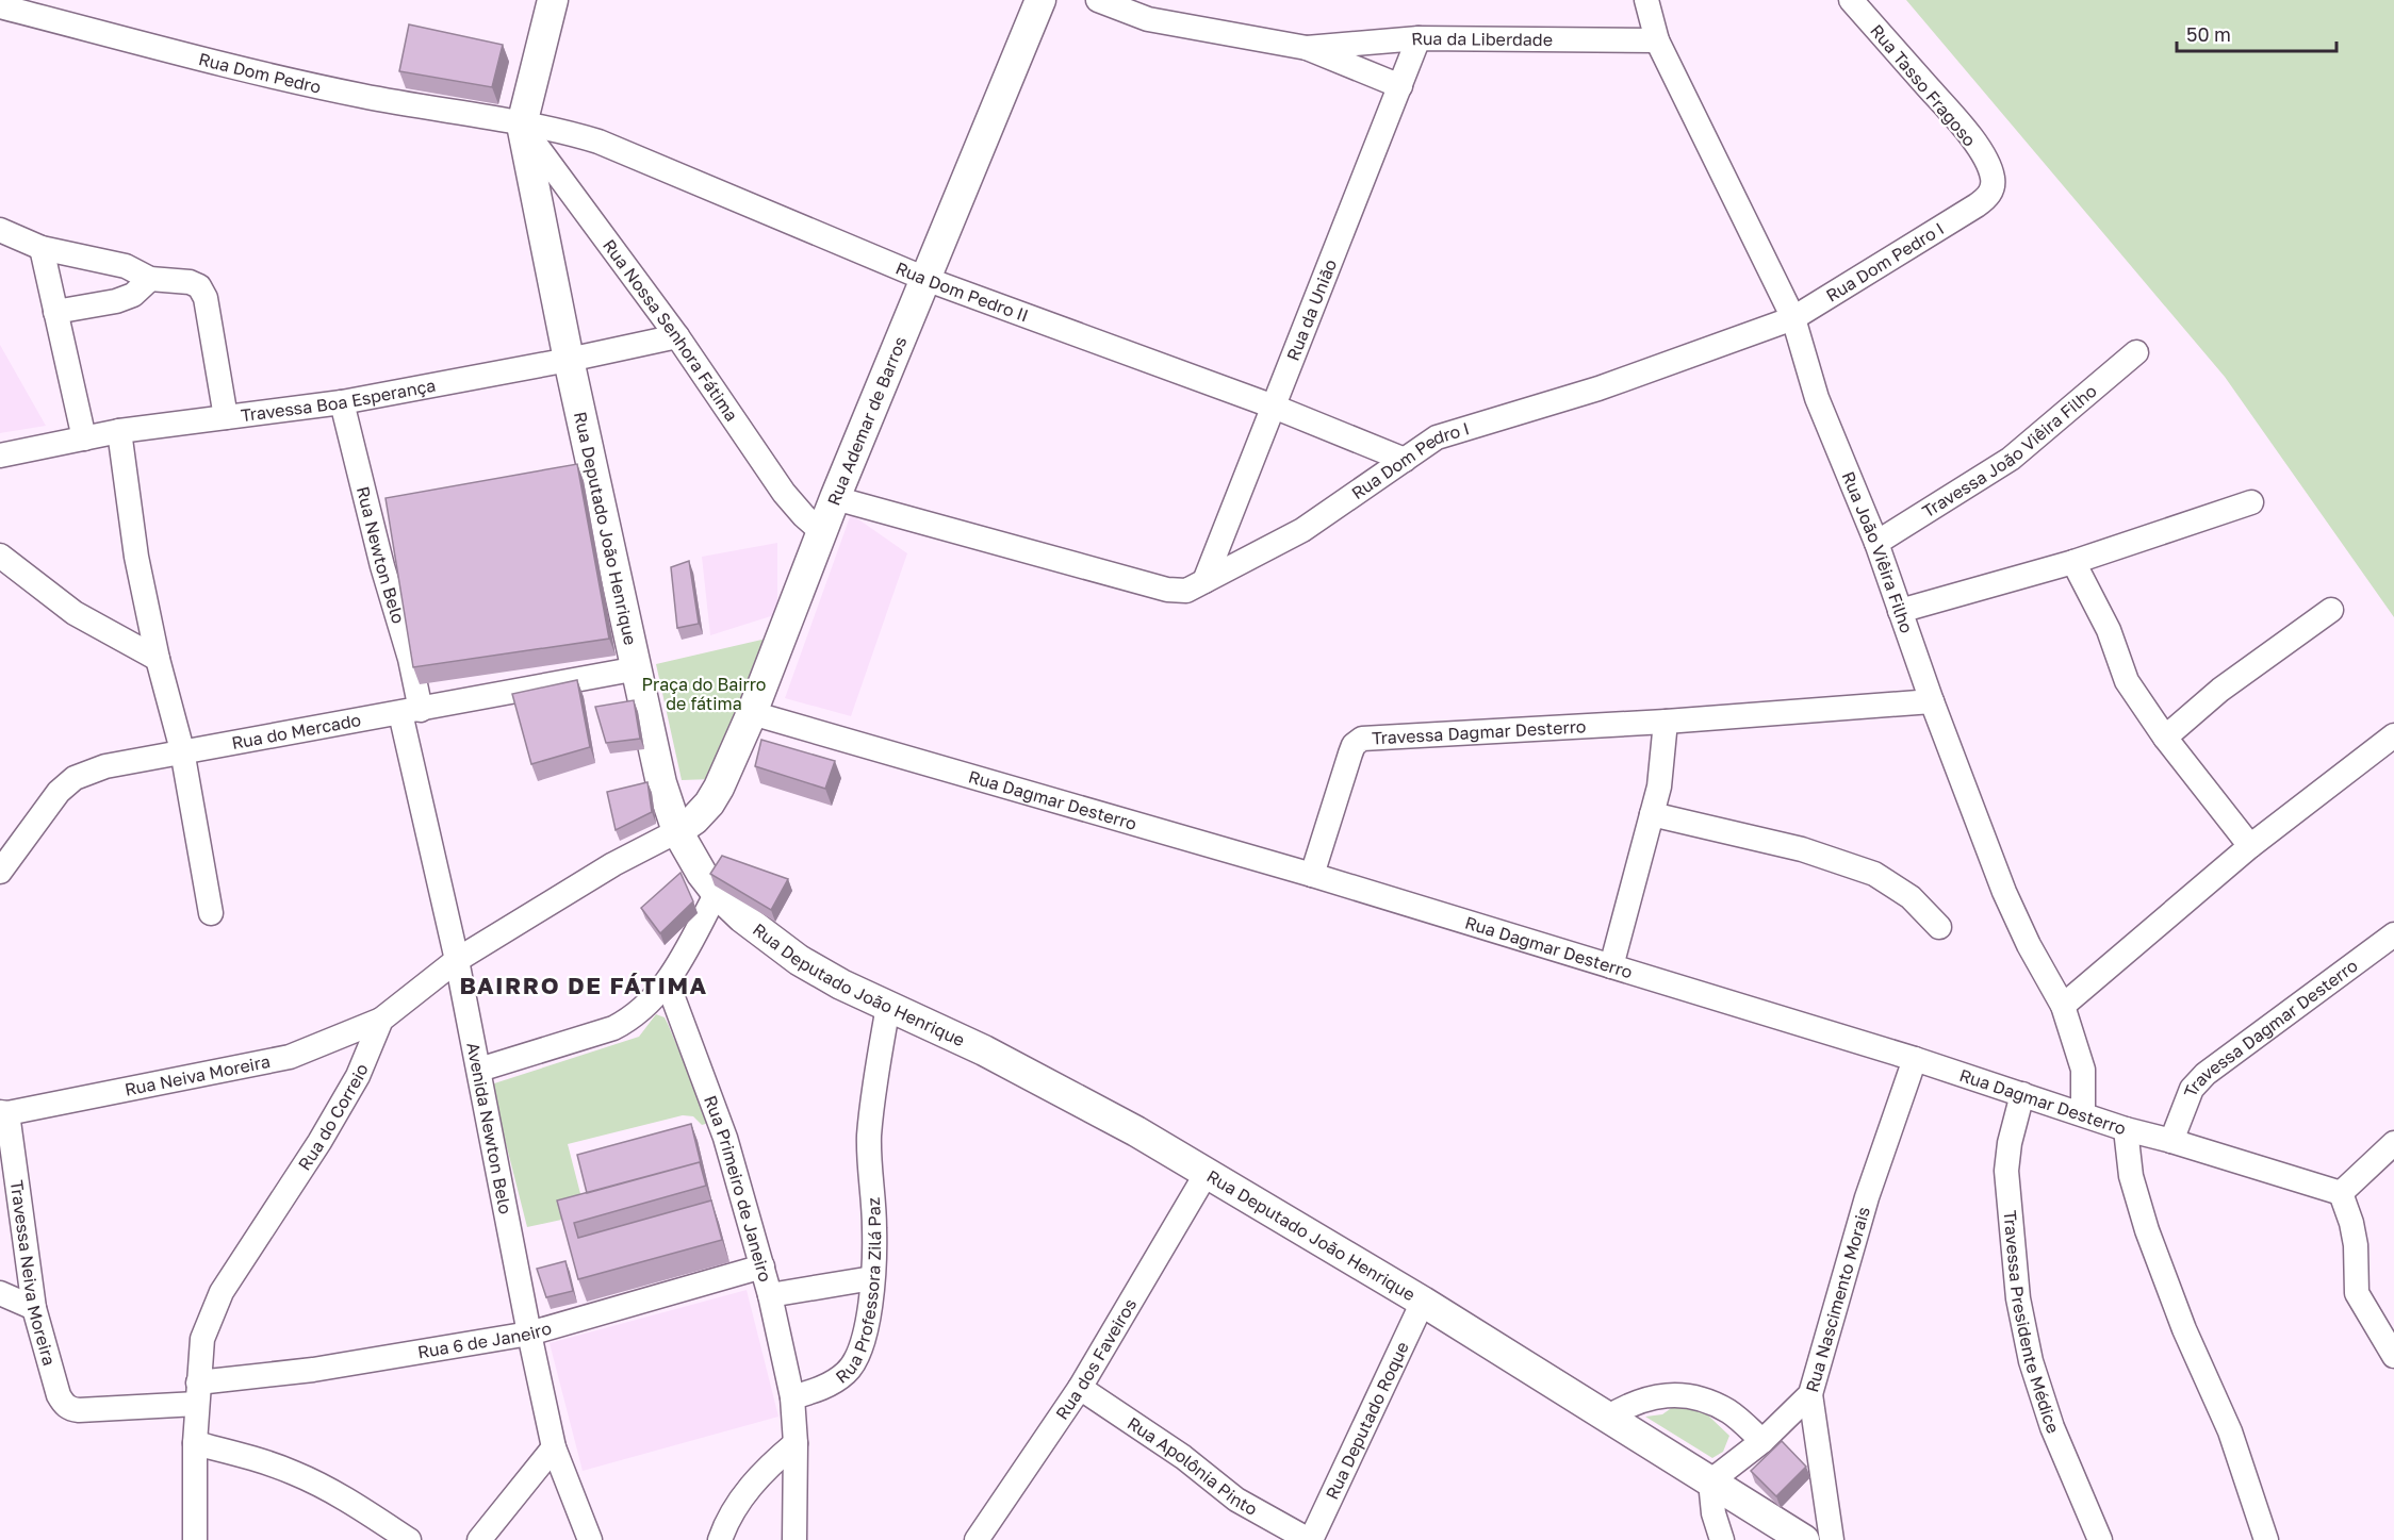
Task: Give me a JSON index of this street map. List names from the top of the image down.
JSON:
{
  "streets": {
    "main road": ["Rua Ademar de Barros", "Rua Deputado João Henrique"],
    "street": [
      "Rua da Liberdade",
      "Rua Dom Pedro",
      "Rua Tasso Fragoso",
      "Rua Dom Pedro I",
      "Rua Dom Pedro II",
      "Rua da União",
      "Rua Nossa Senhora Fátima",
      "Travessa Boa Esperança",
      "Travessa João Viêira Filho",
      "Rua João Viêira Filho",
      "Rua Newton Belo",
      "Rua do Mercado",
      "Travessa Dagmar Desterro",
      "Rua Dagmar Desterro",
      "Rua Neiva Moreira",
      "Rua do Correio",
      "Avenida Newton Belo",
      "Rua Primeiro de Janeiro",
      "Travessa Neiva Moreira",
      "Rua Professora Zilá Paz",
      "Rua Nascimento Morais",
      "Travessa Presidente Médice",
      "Rua 6 de Janeiro",
      "Rua dos Faveiros",
      "Rua Deputado Roque",
      "Rua Apolônia Pinto"
    ]
  },
  "crossings": [
    ["Rua da Liberdade", "Rua da União"],
    ["Rua da Liberdade", "Rua João Viêira Filho"],
    ["Rua Dom Pedro", "Rua Dom Pedro II"],
    ["Rua Dom Pedro", "Rua Nossa Senhora Fátima"],
    ["Rua Dom Pedro", "Rua Deputado João Henrique"],
    ["Rua Tasso Fragoso", "Rua Dom Pedro I"],
    ["Rua Dom Pedro I", "Rua Dom Pedro II"],
    ["Rua Dom Pedro I", "Rua da União"],
    ["Rua Dom Pedro I", "Rua Ademar de Barros"],
    ["Rua Dom Pedro I", "Rua João Viêira Filho"],
    ["Rua Dom Pedro II", "Rua da União"],
    ["Rua Dom Pedro II", "Rua Nossa Senhora Fátima"],
    ["Rua Dom Pedro II", "Rua Ademar de Barros"],
    ["Rua Dom Pedro II", "Rua Deputado João Henrique"],
    ["Rua Nossa Senhora Fátima", "Travessa Boa Esperança"],
    ["Rua Nossa Senhora Fátima", "Rua Ademar de Barros"],
    ["Rua Nossa Senhora Fátima", "Rua Deputado João Henrique"],
    ["Travessa Boa Esperança", "Rua Deputado João Henrique"],
    ["Travessa Boa Esperança", "Rua Newton Belo"],
    ["Rua Ademar de Barros", "Rua Deputado João Henrique"],
    ["Rua Ademar de Barros", "Rua Dagmar Desterro"],
    ["Rua Ademar de Barros", "Rua do Correio"],
    ["Travessa João Viêira Filho", "Rua João Viêira Filho"],
    ["Rua Deputado João Henrique", "Rua do Mercado"],
    ["Rua Deputado João Henrique", "Rua do Correio"],
    ["Rua Deputado João Henrique", "Rua Professora Zilá Paz"],
    ["Rua Deputado João Henrique", "Rua Nascimento Morais"],
    ["Rua Deputado João Henrique", "Rua dos Faveiros"],
    ["Rua Deputado João Henrique", "Rua Deputado Roque"],
    ["Rua João Viêira Filho", "Travessa Dagmar Desterro"],
    ["Rua João Viêira Filho", "Rua Dagmar Desterro"],
    ["Rua Newton Belo", "Rua do Mercado"],
    ["Rua Newton Belo", "Avenida Newton Belo"],
    ["Rua do Mercado", "Avenida Newton Belo"],
    ["Travessa Dagmar Desterro", "Rua Dagmar Desterro"],
    ["Rua Dagmar Desterro", "Rua Nascimento Morais"],
    ["Rua Dagmar Desterro", "Travessa Presidente Médice"],
    ["Rua Neiva Moreira", "Rua do Correio"],
    ["Rua Neiva Moreira", "Travessa Neiva Moreira"],
    ["Rua do Correio", "Avenida Newton Belo"],
    ["Rua do Correio", "Rua 6 de Janeiro"],
    ["Avenida Newton Belo", "Rua 6 de Janeiro"],
    ["Rua Primeiro de Janeiro", "Rua Professora Zilá Paz"],
    ["Rua Primeiro de Janeiro", "Rua 6 de Janeiro"],
    ["Travessa Neiva Moreira", "Rua 6 de Janeiro"],
    ["Rua dos Faveiros", "Rua Apolônia Pinto"],
    ["Rua Deputado Roque", "Rua Apolônia Pinto"]
  ],
  "districts": ["BAIRRO DE FÁTIMA"],
  "parks": ["Praça do Bairro de fátima"],
  "scale_bar": "50 m"
}
